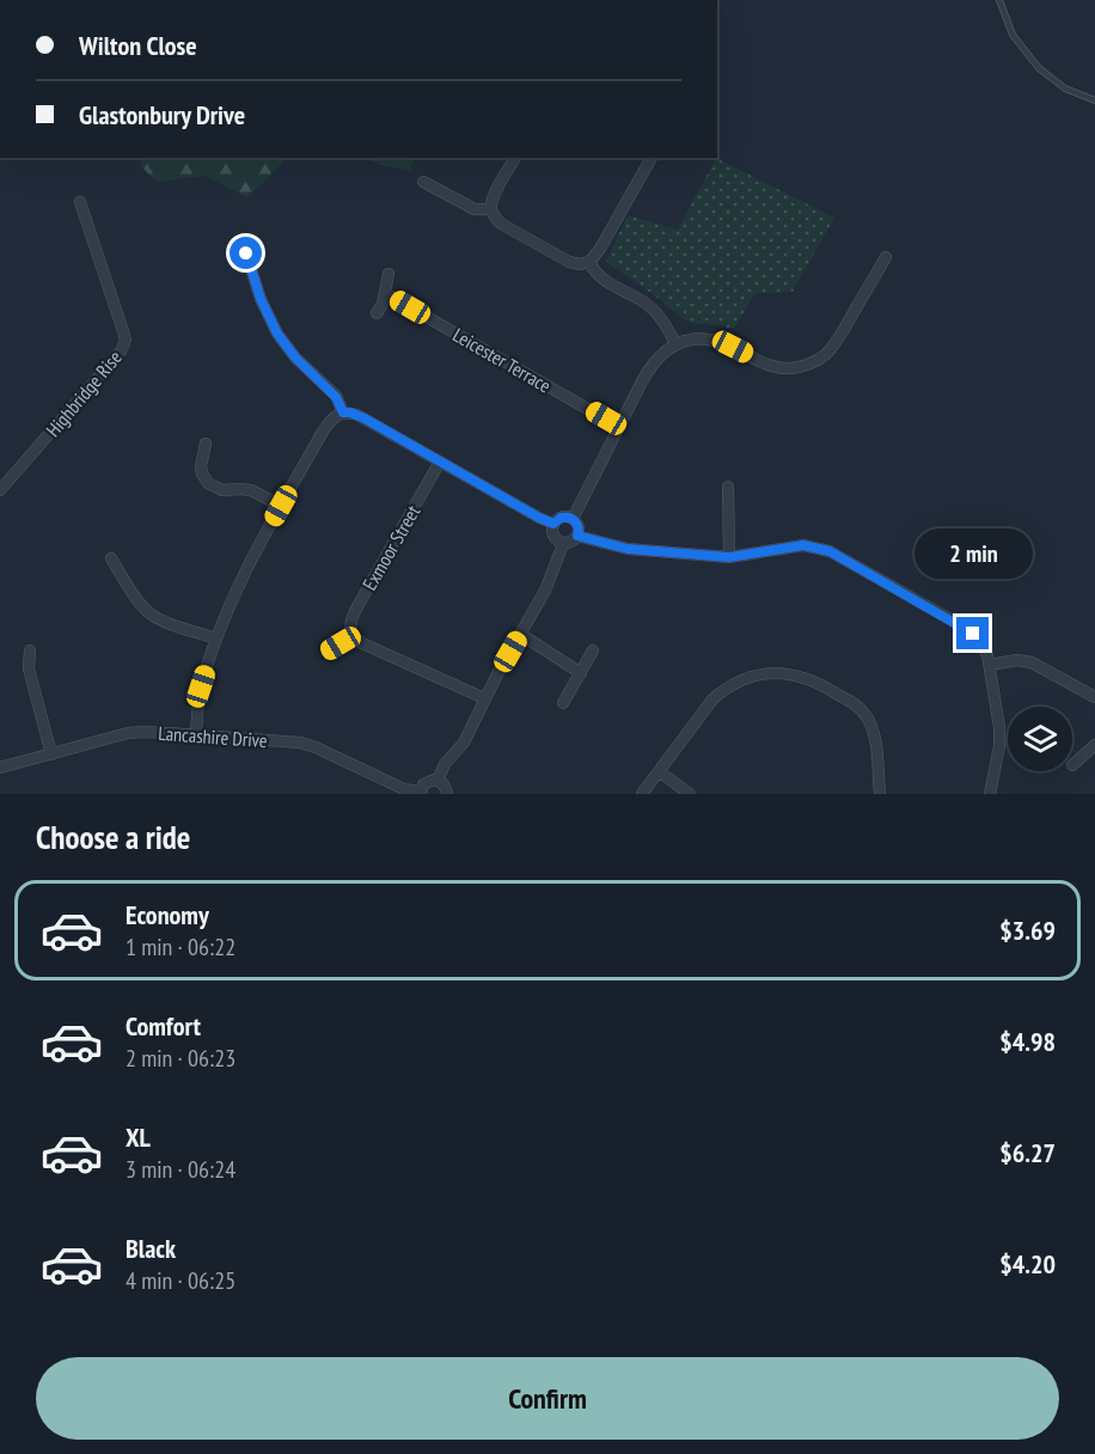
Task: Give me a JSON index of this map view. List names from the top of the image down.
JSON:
{
  "streets": {
    "street": [
      "Leicester Terrace",
      "Highbridge Rise",
      "Exmoor Street",
      "Lancashire Drive"
    ]
  },
  "page": {
    "banner": ["Wilton Close", "Glastonbury Drive"],
    "bubble": "2 min",
    "heading": "Choose a ride",
    "list": [
      {
        "name": "Economy",
        "note": "1 min · 06:22",
        "value": "$3.69"
      },
      {
        "name": "Comfort",
        "note": "2 min · 06:23",
        "value": "$4.98"
      },
      {
        "name": "XL",
        "note": "3 min · 06:24",
        "value": "$6.27"
      },
      {
        "name": "Black",
        "note": "4 min · 06:25",
        "value": "$4.20"
      }
    ],
    "buttons": "Confirm"
  }
}
